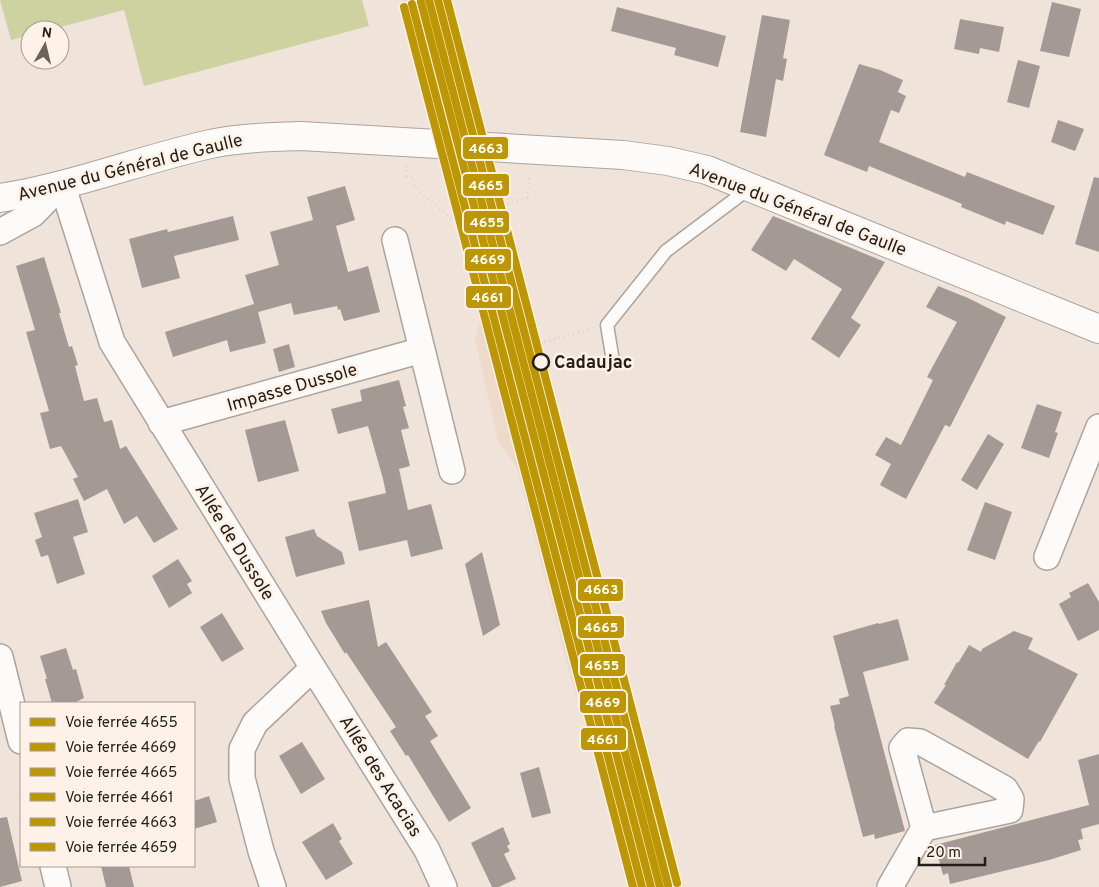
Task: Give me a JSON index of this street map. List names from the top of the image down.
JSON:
{
  "streets": {
    "street": [
      "Avenue du Général de Gaulle",
      "Impasse Dussole",
      "Allée de Dussole",
      "Allée des Acacias"
    ]
  },
  "crossings": [
    ["Avenue du Général de Gaulle", "Allée de Dussole"],
    ["Impasse Dussole", "Allée de Dussole"],
    ["Allée de Dussole", "Allée des Acacias"]
  ],
  "places": ["Cadaujac"],
  "lines": [
    "rail line 4655",
    "rail line 4665",
    "rail line 4663",
    "rail line 4669",
    "rail line 4661",
    "rail line 4659"
  ],
  "legend": [
    "Voie ferrée 4655",
    "Voie ferrée 4669",
    "Voie ferrée 4665",
    "Voie ferrée 4661",
    "Voie ferrée 4663",
    "Voie ferrée 4659"
  ],
  "scale_bar": "20 m",
  "north": "top"
}
